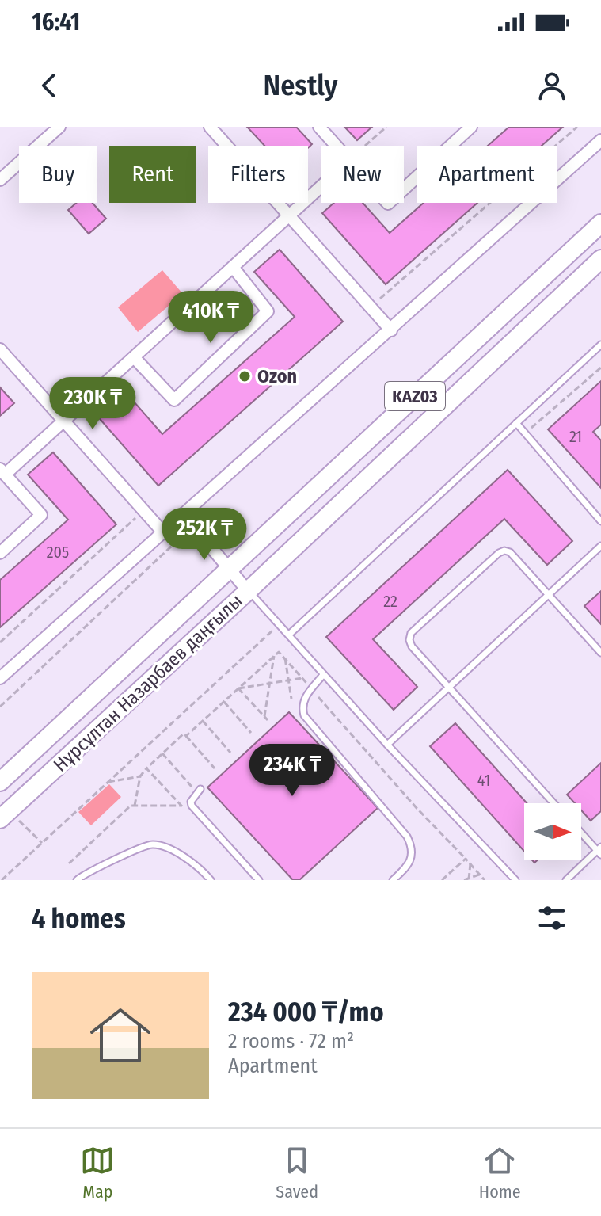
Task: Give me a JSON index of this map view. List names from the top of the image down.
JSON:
{
  "streets": {
    "main road": ["KАZ03", "Нұрсұлтан Назарбаев даңғылы"]
  },
  "places": ["Ozon"],
  "house_numbers": [
    "21",
    "205",
    "22",
    "41"
  ],
  "north": "right",
  "page": {
    "status": "16:41",
    "header": "Nestly",
    "chip": [
      "Buy",
      "Rent",
      "Filters",
      "New",
      "Apartment"
    ],
    "price": [
      "410K ₸",
      "230K ₸",
      "252K ₸",
      "234K ₸"
    ],
    "heading": "4 homes",
    "list": [
      {
        "name": "234 000 ₸/mo",
        "note": "2 rooms · 72 m² · Apartment"
      }
    ],
    "tabs": ["Map", "Saved", "Home"]
  }
}
